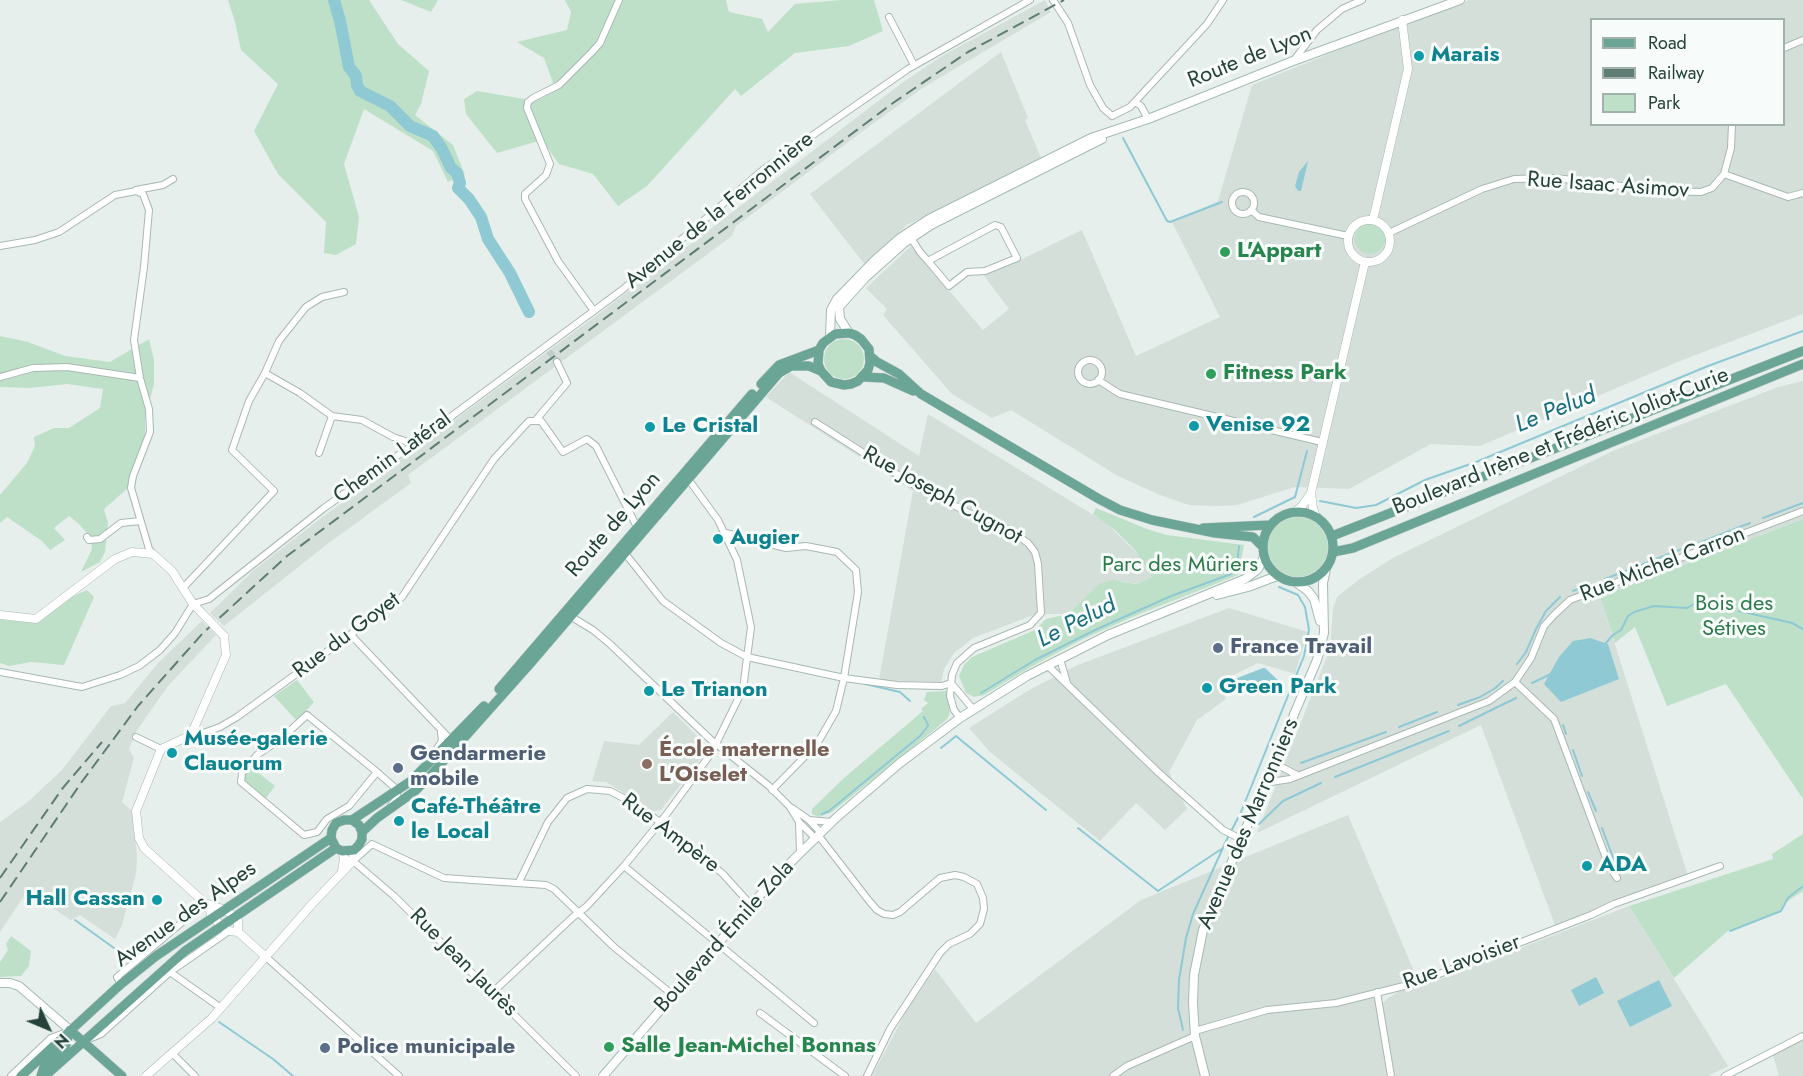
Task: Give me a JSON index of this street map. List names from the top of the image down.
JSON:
{
  "streets": {
    "main road": [
      "Route de Lyon",
      "Boulevard Irène et Frédéric Joliot-Curie",
      "Avenue des Marronniers",
      "Avenue des Alpes",
      "Boulevard Émile Zola"
    ],
    "street": [
      "Rue Isaac Asimov",
      "Avenue de la Ferronnière",
      "Chemin Latéral",
      "Rue Joseph Cugnot",
      "Rue Michel Carron",
      "Rue du Goyet",
      "Rue Ampère",
      "Rue Jean Jaurès",
      "Rue Lavoisier"
    ]
  },
  "crossings": [
    ["Route de Lyon", "Avenue des Alpes"],
    ["Route de Lyon", "Boulevard Émile Zola"],
    ["Avenue de la Ferronnière", "Chemin Latéral"],
    ["Boulevard Irène et Frédéric Joliot-Curie", "Avenue des Marronniers"],
    ["Rue Michel Carron", "Avenue des Marronniers"],
    ["Avenue des Marronniers", "Rue Lavoisier"],
    ["Rue Ampère", "Boulevard Émile Zola"],
    ["Avenue des Alpes", "Rue Jean Jaurès"]
  ],
  "water": ["Le Pelud"],
  "parks": ["Parc des Mûriers", "Bois des Sétives"],
  "places": [
    "Marais",
    "L'Appart",
    "Fitness Park",
    "Venise 92",
    "Le Cristal",
    "Augier",
    "France Travail",
    "Green Park",
    "Le Trianon",
    "Musée-galerie Clauorum",
    "École maternelle L'Oiselet",
    "Gendarmerie mobile",
    "Café-Théâtre le Local",
    "ADA",
    "Hall Cassan",
    "Salle Jean-Michel Bonnas",
    "Police municipale"
  ],
  "legend": ["Road", "Railway", "Park"],
  "north": "bottom right"
}
